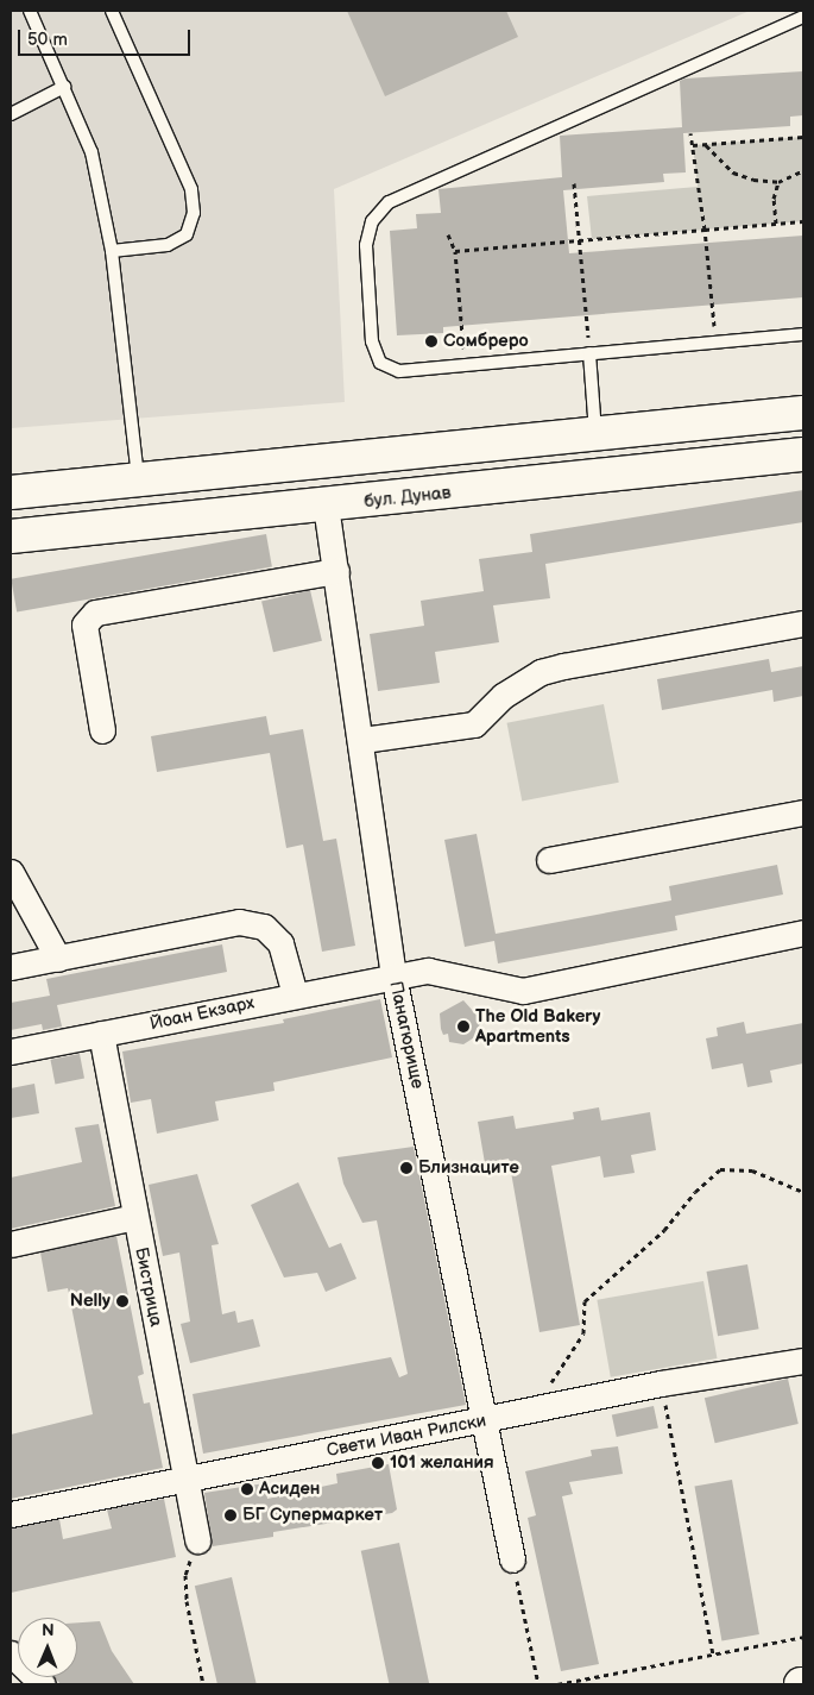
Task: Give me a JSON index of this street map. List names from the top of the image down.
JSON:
{
  "streets": {
    "main road": ["бул. Дунав"],
    "street": [
      "Йоан Екзарх",
      "Панагюрище",
      "Бистрица",
      "Свети Иван Рилски"
    ]
  },
  "crossings": [
    ["бул. Дунав", "Панагюрище"],
    ["Йоан Екзарх", "Панагюрище"],
    ["Йоан Екзарх", "Бистрица"],
    ["Панагюрище", "Свети Иван Рилски"],
    ["Бистрица", "Свети Иван Рилски"]
  ],
  "places": [
    "Сомбреро",
    "The Old Bakery Apartments",
    "Близнаците",
    "Nelly",
    "101 желания",
    "Асиден",
    "БГ Супермаркет"
  ],
  "scale_bar": "50 m",
  "north": "top"
}
